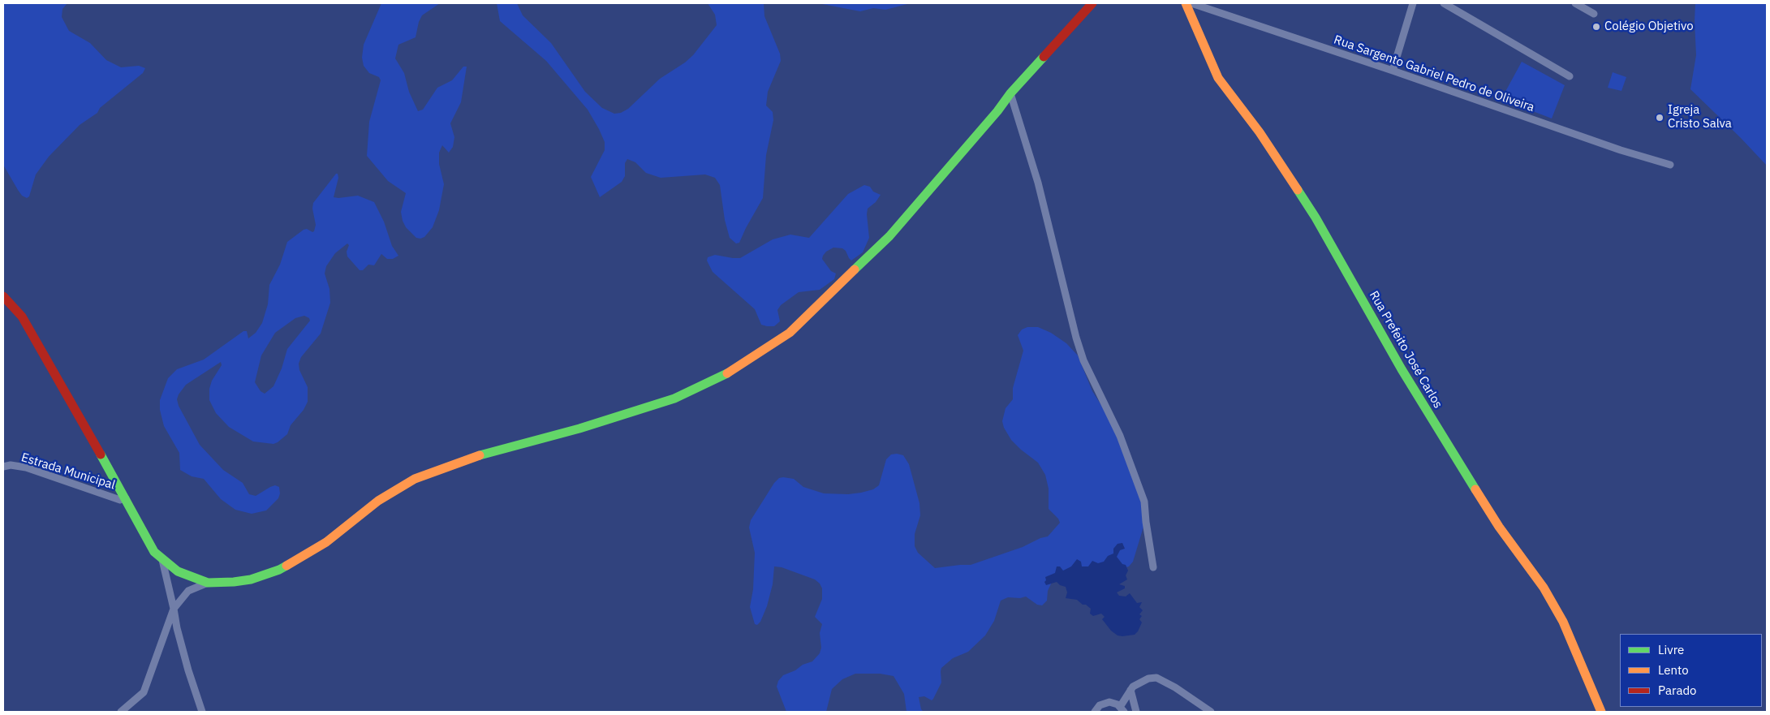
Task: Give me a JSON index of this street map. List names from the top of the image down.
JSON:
{
  "streets": {
    "street": ["Rua Sargento Gabriel Pedro de Oliveira", "Rua Prefeito José Carlos", "Estrada Municipal"]
  },
  "places": ["Colégio Objetivo", "Igreja Cristo Salva"],
  "legend": ["Livre", "Lento", "Parado"]
}
